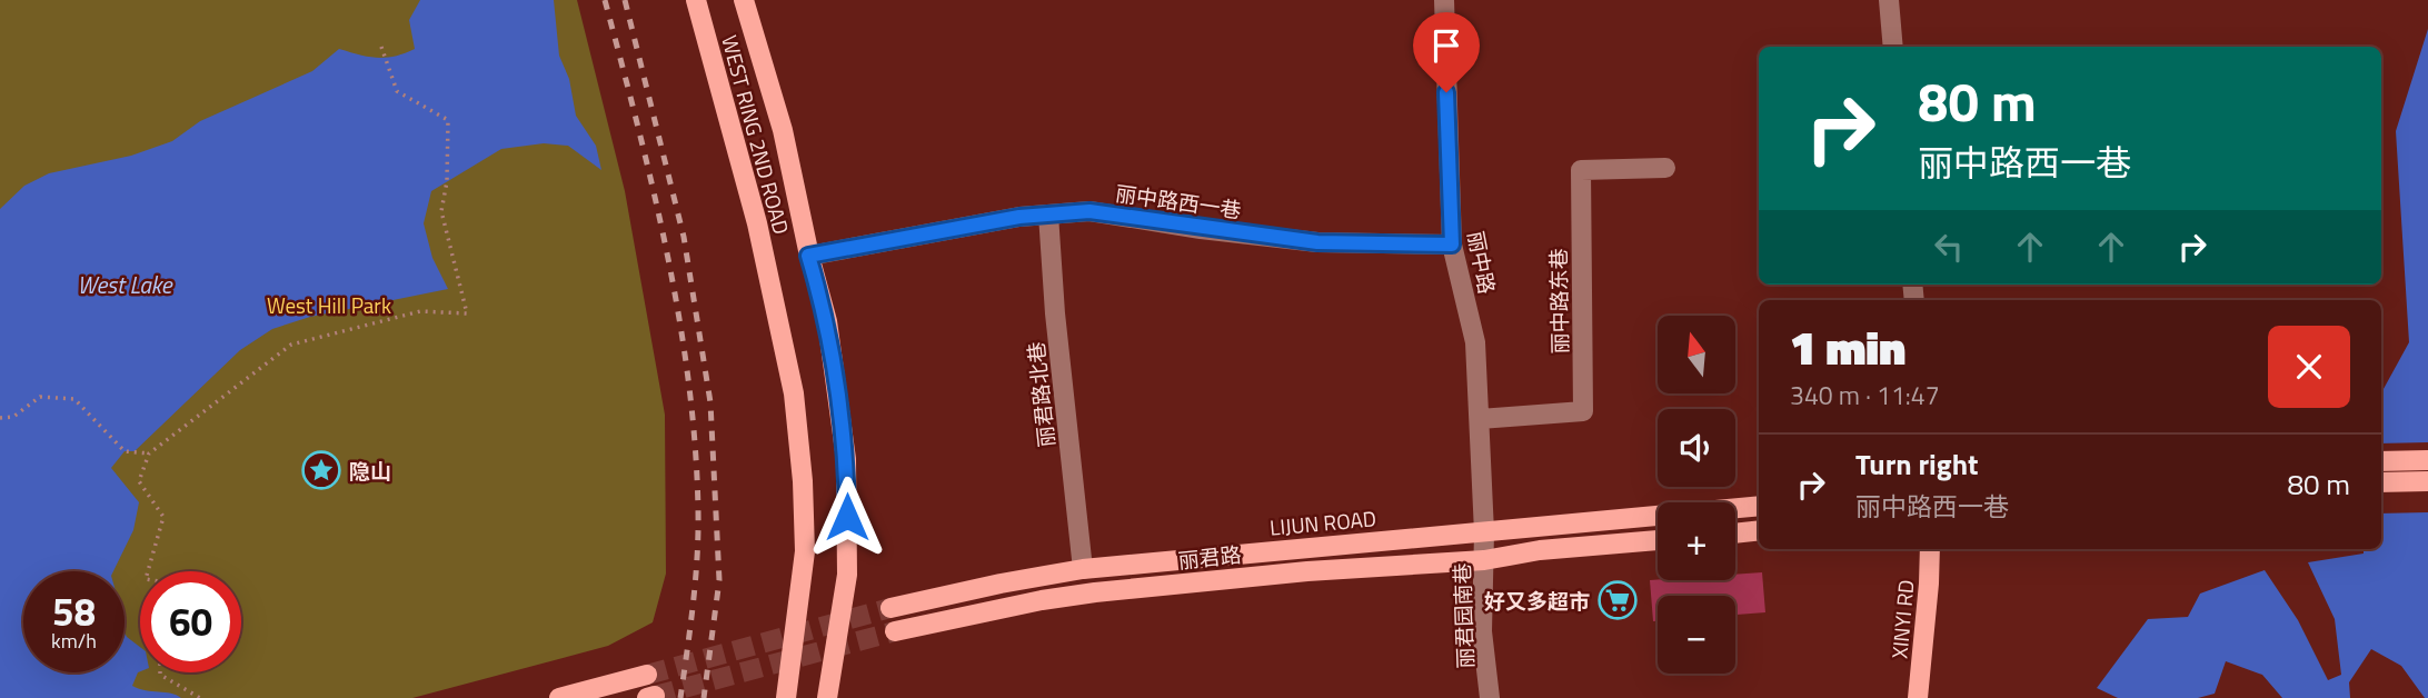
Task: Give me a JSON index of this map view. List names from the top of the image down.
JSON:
{
  "streets": {
    "main road": [
      "WEST RING 2ND ROAD",
      "LIJUN ROAD",
      "丽君路",
      "XINYI RD"
    ],
    "street": [
      "丽中路西一巷",
      "丽中路",
      "丽中路东巷",
      "丽君路北巷",
      "丽君园南巷"
    ]
  },
  "crossings": [
    ["WEST RING 2ND ROAD", "丽中路西一巷"],
    ["丽中路西一巷", "丽中路"],
    ["丽中路西一巷", "丽君路北巷"],
    ["丽中路", "丽中路东巷"],
    ["丽中路", "LIJUN ROAD"],
    ["丽中路", "丽君园南巷"],
    ["丽君路北巷", "LIJUN ROAD"],
    ["LIJUN ROAD", "丽君园南巷"],
    ["丽君路", "丽君园南巷"]
  ],
  "water": ["West Lake"],
  "parks": ["West Hill Park"],
  "places": {
    "place": ["隐山"],
    "supermarket": ["好又多超市"]
  },
  "north": "top",
  "page": {
    "turn": ["80 m", "丽中路西一巷"],
    "heading": ["1 min", "340 m · 11:47"],
    "map_buttons": ["+", "−"],
    "list": [
      {
        "name": "Turn right",
        "note": "丽中路西一巷",
        "value": "80 m"
      }
    ],
    "speed": "58 km/h",
    "limit": "60"
  }
}
